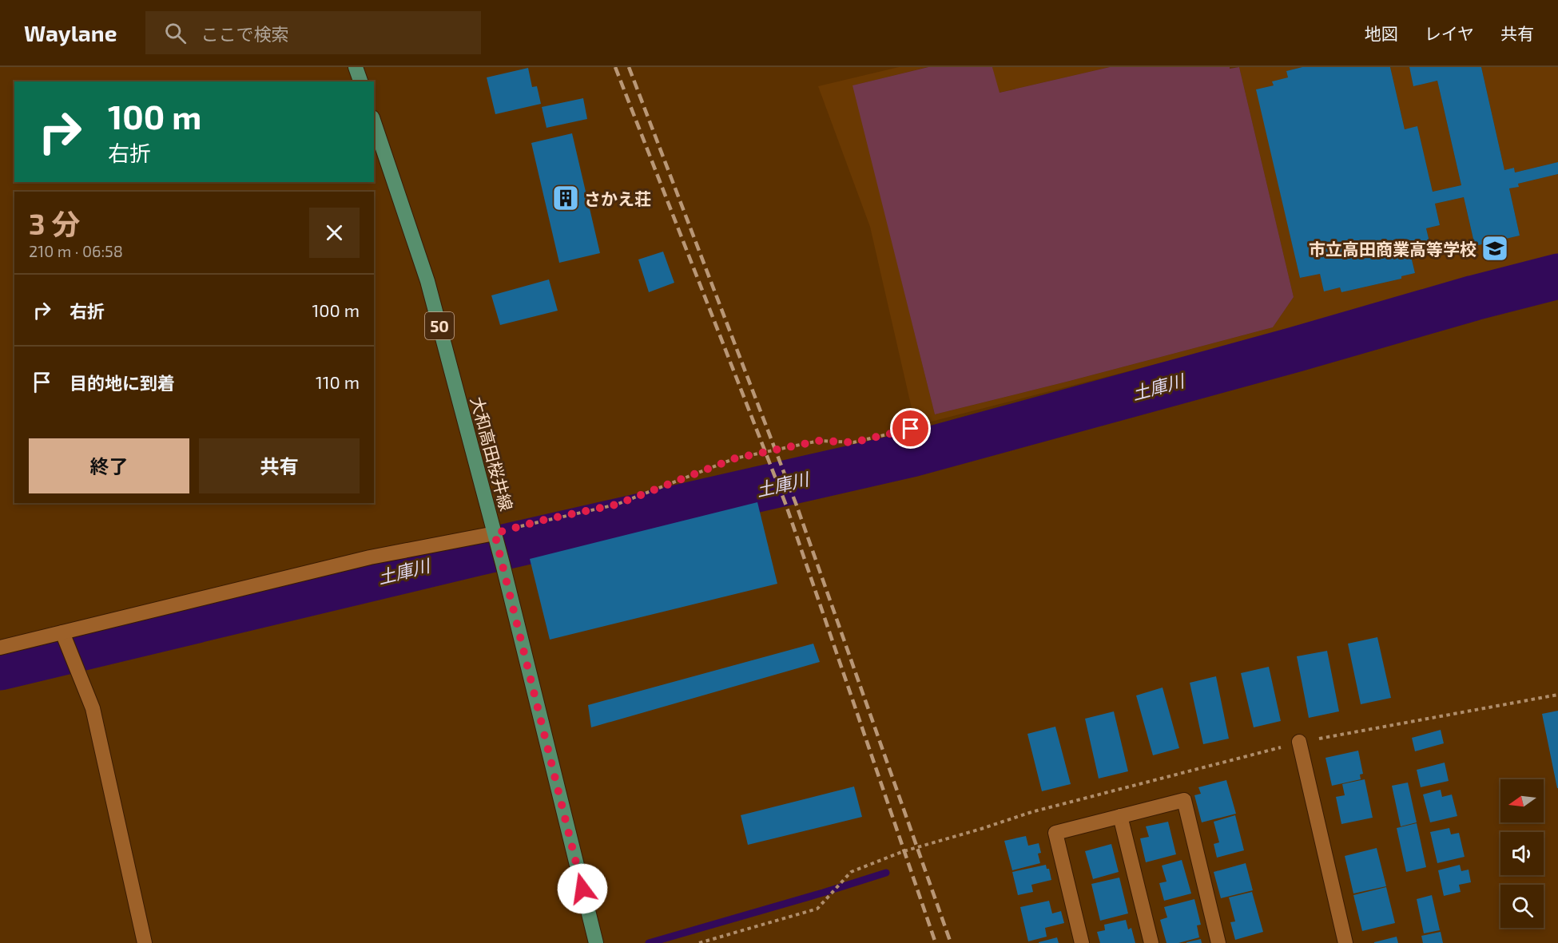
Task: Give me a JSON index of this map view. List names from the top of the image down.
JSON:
{
  "streets": {
    "main road": ["50", "大和高田桜井線"]
  },
  "water": ["土庫川"],
  "places": {
    "building": ["さかえ荘"],
    "school or university": ["市立高田商業高等学校"]
  },
  "north": "left",
  "page": {
    "header": "Waylane",
    "search": "ここで検索",
    "nav": ["地図", "レイヤ", "共有"],
    "turn": ["100 m", "右折"],
    "heading": ["3 分", "210 m · 06:58"],
    "list": [
      {
        "name": "右折",
        "value": "100 m"
      },
      {
        "name": "目的地に到着",
        "value": "110 m"
      }
    ],
    "buttons": ["終了", "共有"]
  }
}
